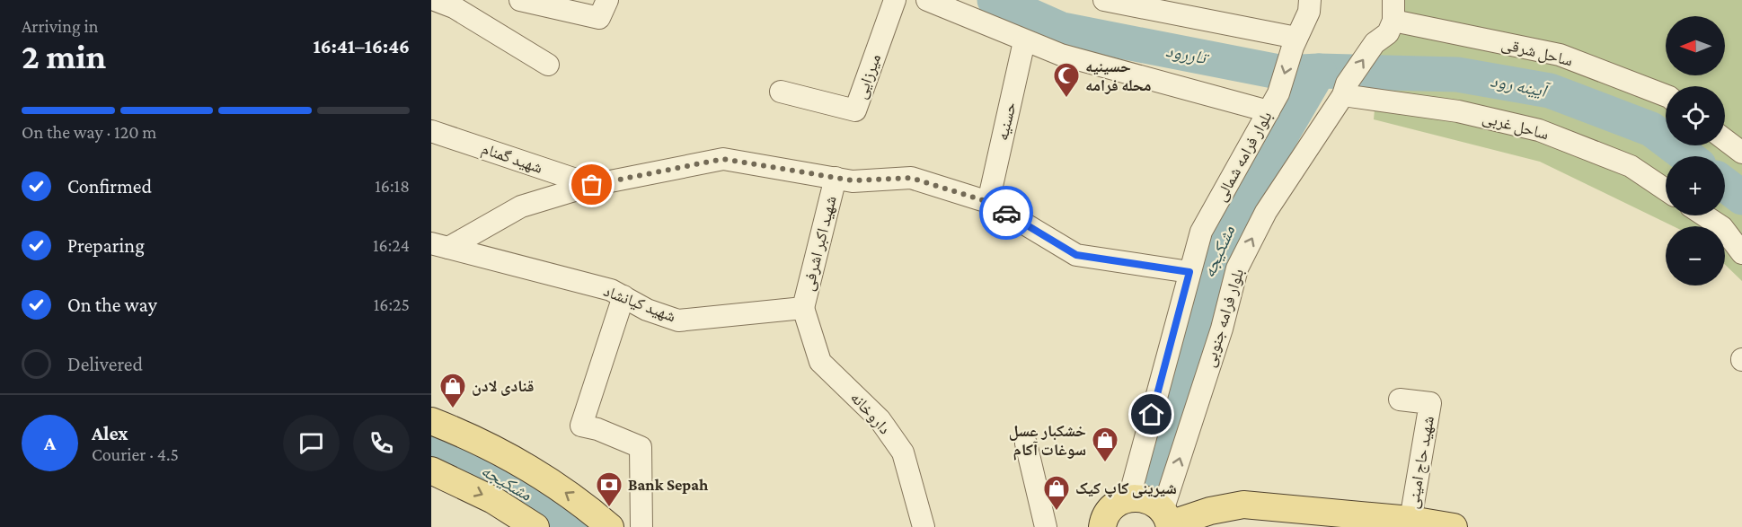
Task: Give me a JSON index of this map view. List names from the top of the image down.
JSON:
{
  "streets": {
    "street": [
      "ساحل شرقی",
      "میرزایی",
      "حسنیه",
      "ساحل غربی",
      "بلوار فرامه شمالی",
      "شهید گمنام",
      "شهید اکبر اشرفی",
      "شهید کیانشاد",
      "بلوار فرامه جنوبی",
      "داروخانه",
      "شهید حاج امینی"
    ]
  },
  "crossings": [
    ["ساحل شرقی", "بلوار فرامه جنوبی"],
    ["ساحل غربی", "بلوار فرامه جنوبی"],
    ["شهید اکبر اشرفی", "شهید کیانشاد"],
    ["شهید اکبر اشرفی", "داروخانه"],
    ["شهید کیانشاد", "داروخانه"]
  ],
  "one_way": ["بلوار فرامه جنوبی"],
  "water": ["تاررود", "آیینه رود", "مشکیجه"],
  "places": {
    "mosque": ["حسینیه محله فرامه"],
    "shop": ["قنادی لادن", "خشکبار عسل سوغات آکام", "شیرینی کاپ کیک"],
    "bank": ["Bank Sepah"]
  },
  "north": "left",
  "page": {
    "heading": ["2 min", "Arriving in", "16:41–16:46"],
    "panel": ["Alex", "Courier · 4.5"],
    "map_buttons": ["+", "−"],
    "bar": "On the way · 120 m",
    "list": [
      ["Confirmed", "16:18"],
      ["Preparing", "16:24"],
      ["On the way", "16:25"],
      "Delivered"
    ],
    "round": "A"
  }
}
